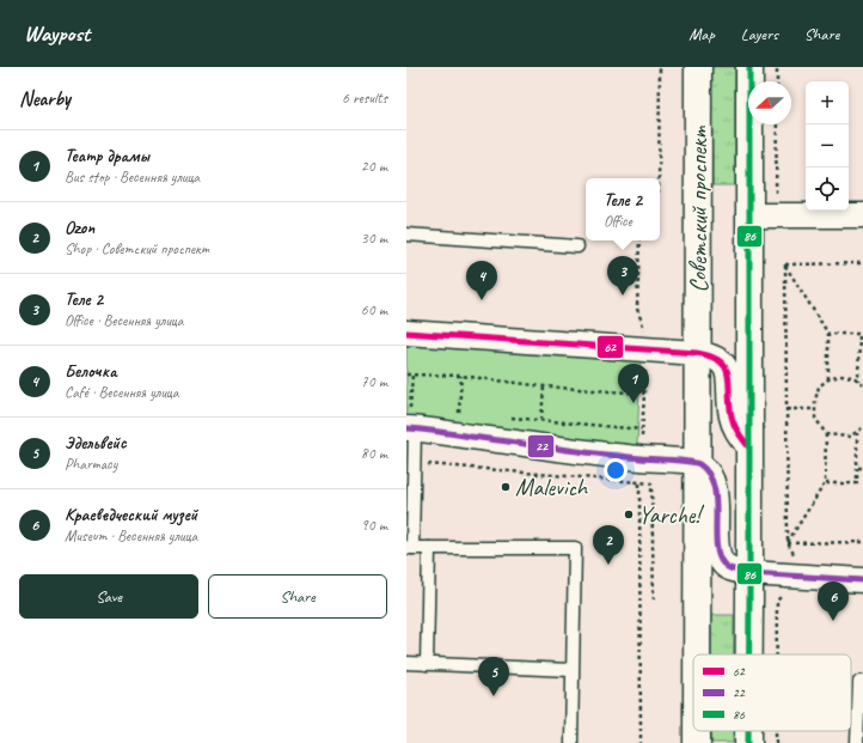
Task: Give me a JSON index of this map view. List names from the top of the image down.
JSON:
{
  "streets": {
    "main road": ["Советский проспект"]
  },
  "places": ["Malevich", "Yarche!"],
  "lines": ["transit line 86", "transit line 62", "transit line 22"],
  "legend": ["62", "22", "86"],
  "north": "left",
  "page": {
    "header": "Waypost",
    "nav": ["Map", "Layers", "Share"],
    "heading": ["Nearby", "6 results"],
    "map_buttons": ["+", "−"],
    "list": [
      {
        "mark": "1",
        "name": "Театр драмы",
        "note": "Bus stop · Весенняя улица",
        "value": "20 m"
      },
      {
        "mark": "2",
        "name": "Ozon",
        "note": "Shop · Советский проспект",
        "value": "30 m"
      },
      {
        "mark": "3",
        "name": "Теле 2",
        "note": "Office · Весенняя улица",
        "value": "60 m"
      },
      {
        "mark": "4",
        "name": "Белочка",
        "note": "Café · Весенняя улица",
        "value": "70 m"
      },
      {
        "mark": "5",
        "name": "Эдельвейс",
        "note": "Pharmacy",
        "value": "80 m"
      },
      {
        "mark": "6",
        "name": "Краеведческий музей",
        "note": "Museum · Весенняя улица",
        "value": "90 m"
      }
    ],
    "popup": ["Теле 2", "Office"],
    "pins": [
      "3",
      "4",
      "1",
      "2",
      "6",
      "5"
    ],
    "buttons": ["Save", "Share"]
  }
}
